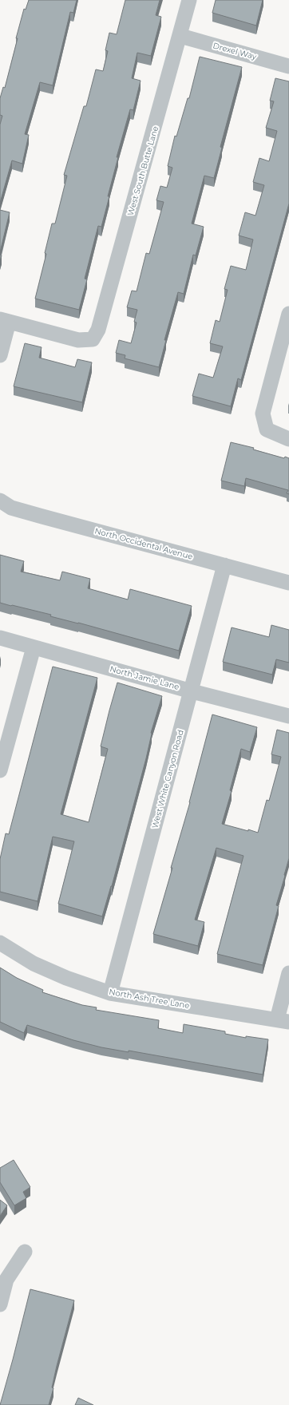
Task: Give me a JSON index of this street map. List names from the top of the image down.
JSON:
{
  "streets": {
    "street": [
      "Drexel Way",
      "West South Butte Lane",
      "North Occidental Avenue",
      "North Jamie Lane",
      "West White Canyon Road",
      "North Ash Tree Lane"
    ]
  },
  "crossings": [
    ["Drexel Way", "West South Butte Lane"],
    ["North Occidental Avenue", "West White Canyon Road"],
    ["North Jamie Lane", "West White Canyon Road"],
    ["West White Canyon Road", "North Ash Tree Lane"]
  ]
}
